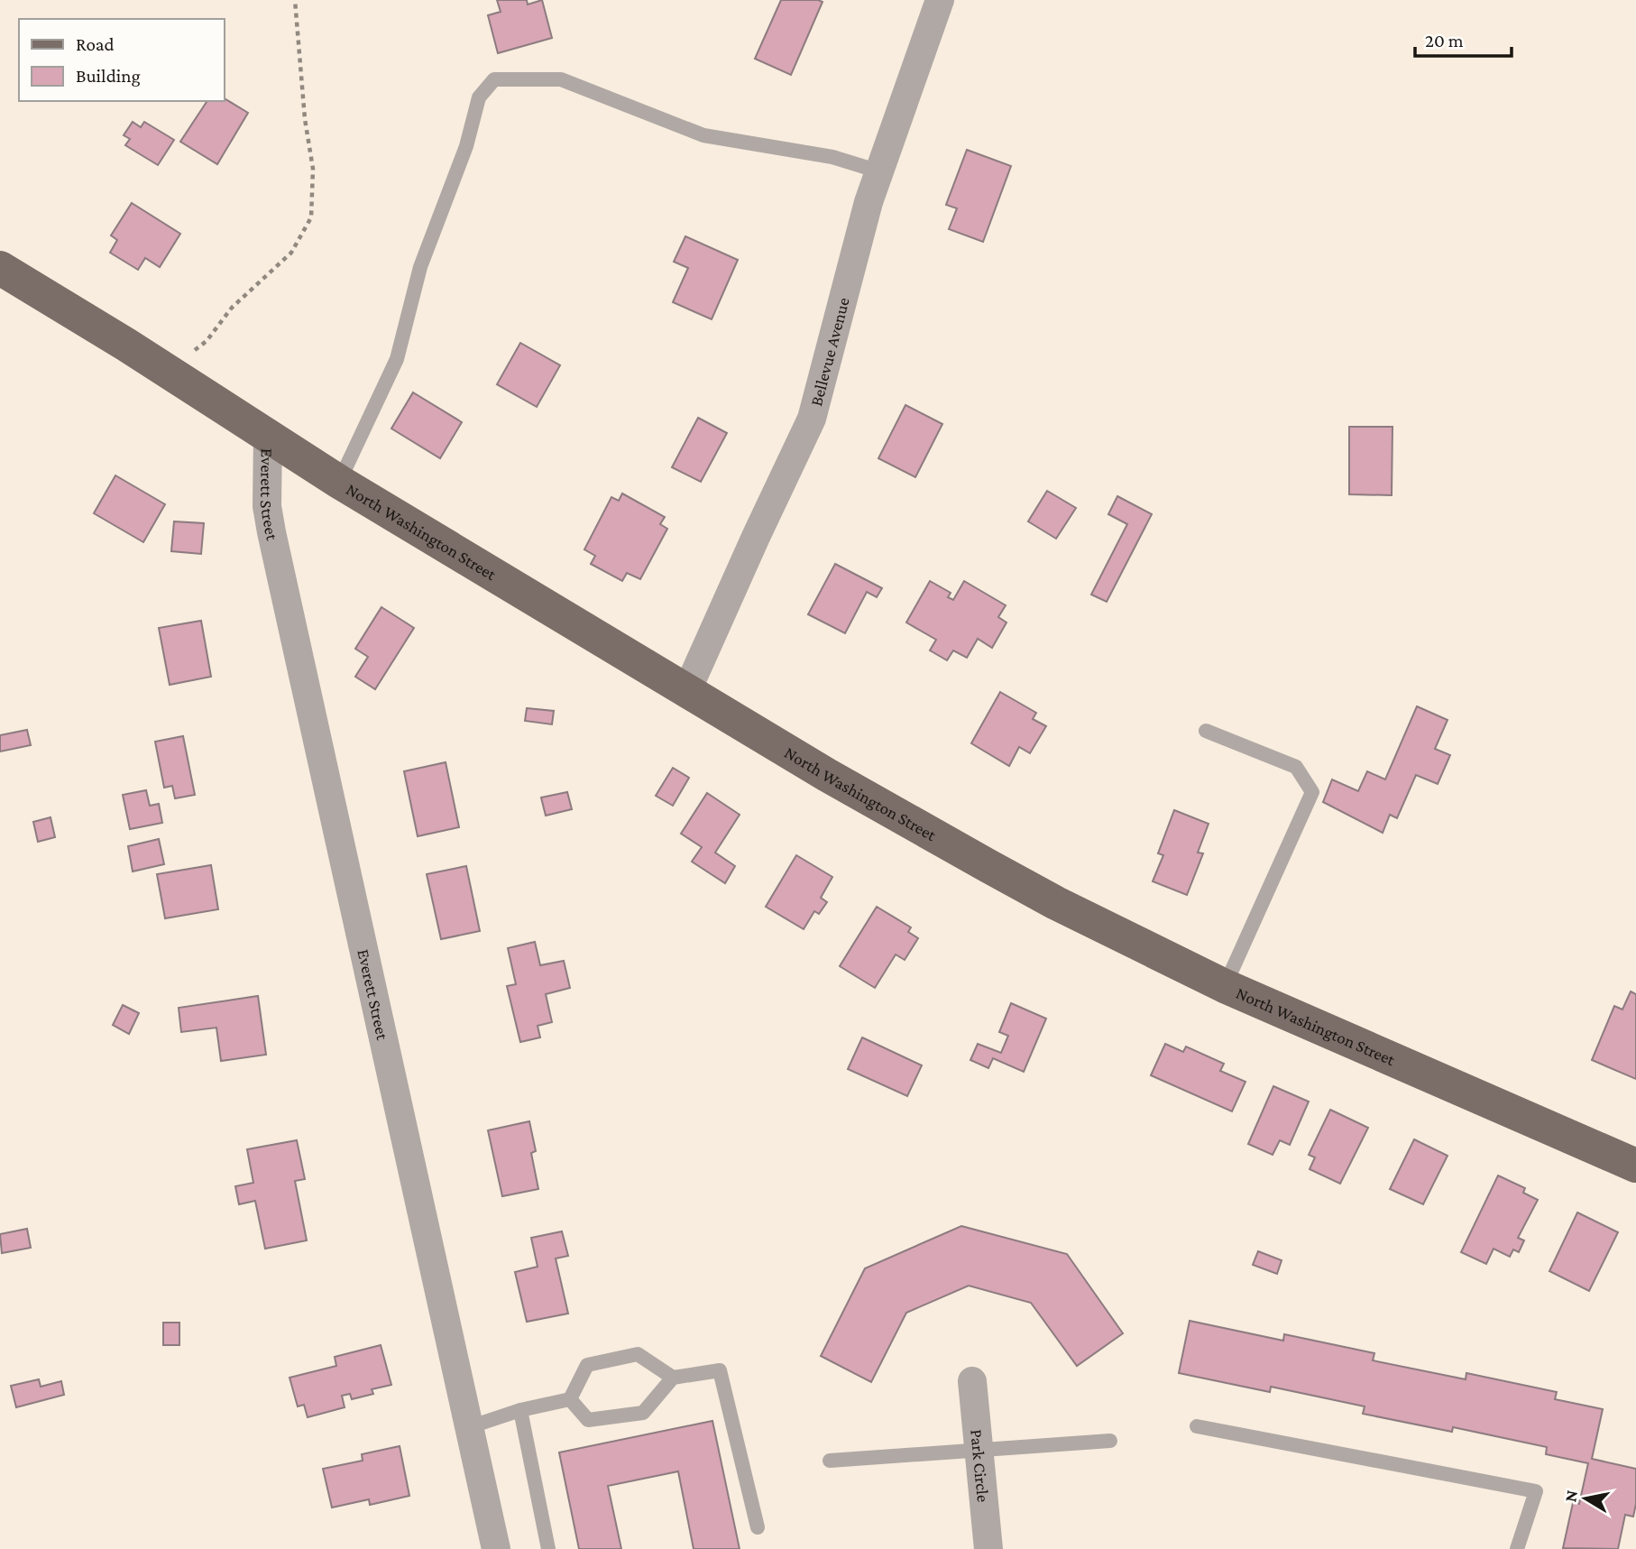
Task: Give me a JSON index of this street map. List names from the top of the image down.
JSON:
{
  "streets": {
    "main road": ["North Washington Street"],
    "street": ["Bellevue Avenue", "Everett Street", "Park Circle"]
  },
  "crossings": [
    ["Bellevue Avenue", "North Washington Street"],
    ["Everett Street", "North Washington Street"]
  ],
  "legend": ["Road", "Building"],
  "scale_bar": "20 m",
  "north": "left"
}
